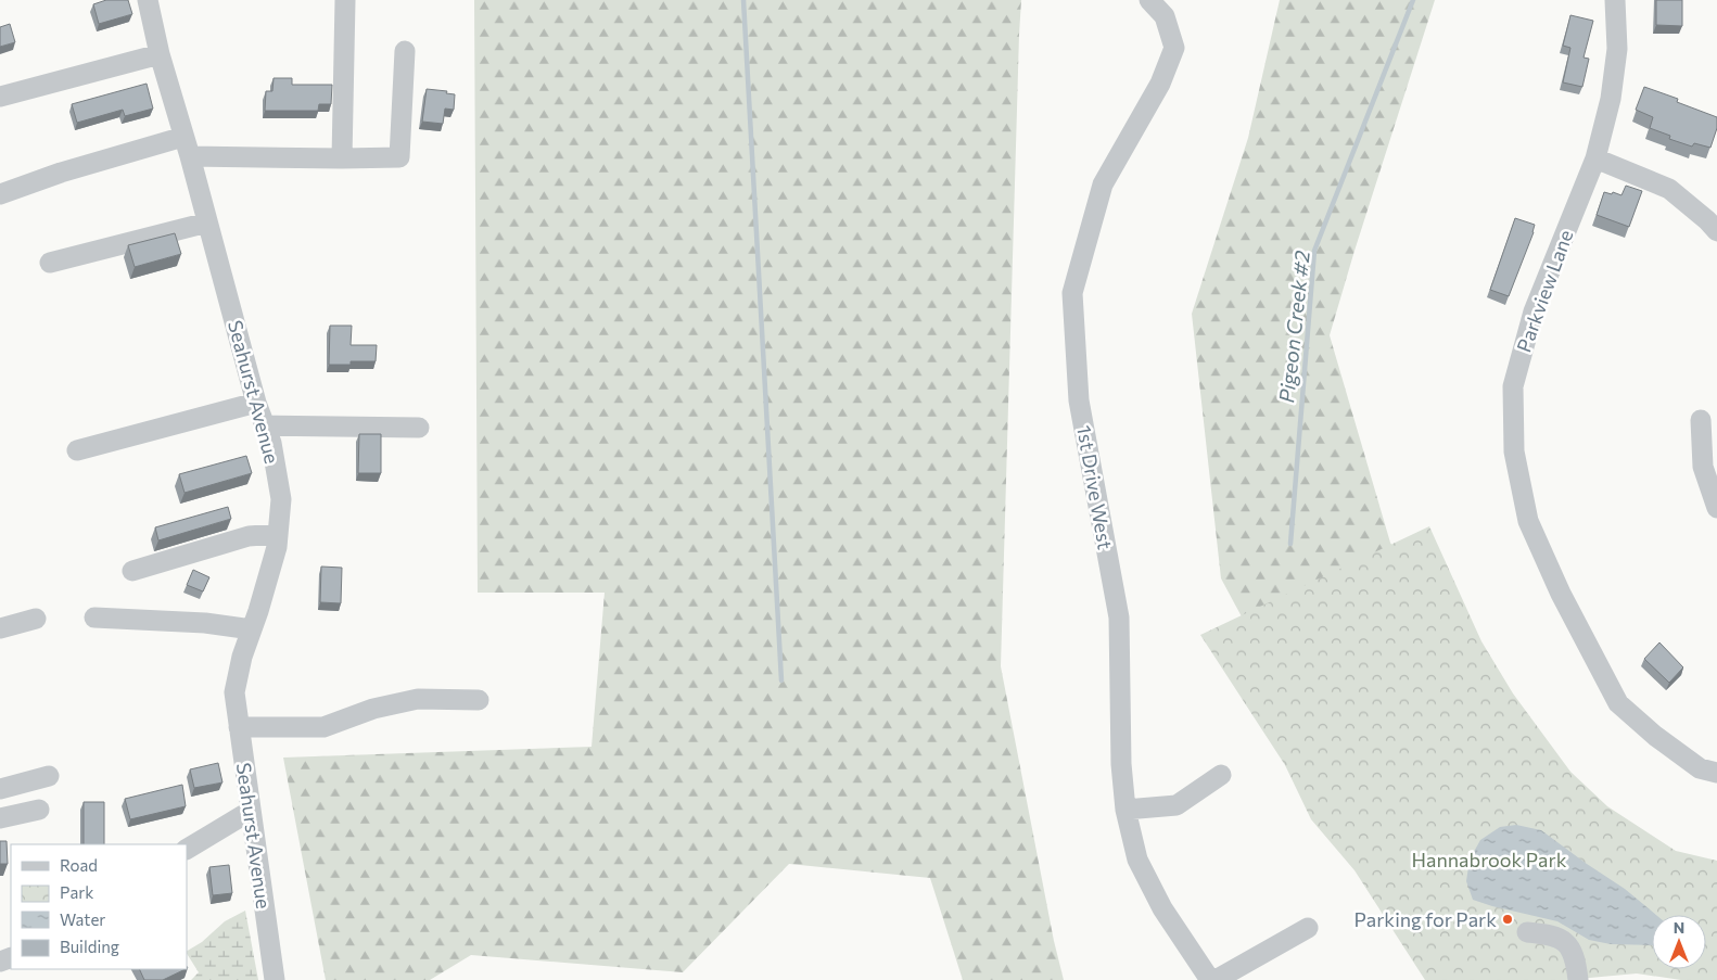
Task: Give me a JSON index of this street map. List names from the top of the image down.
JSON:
{
  "streets": {
    "street": ["Parkview Lane", "Seahurst Avenue", "1st Drive West"]
  },
  "water": ["Pigeon Creek #2"],
  "parks": ["Hannabrook Park"],
  "places": ["Parking for Park"],
  "legend": [
    "Road",
    "Park",
    "Water",
    "Building"
  ],
  "north": "top"
}
